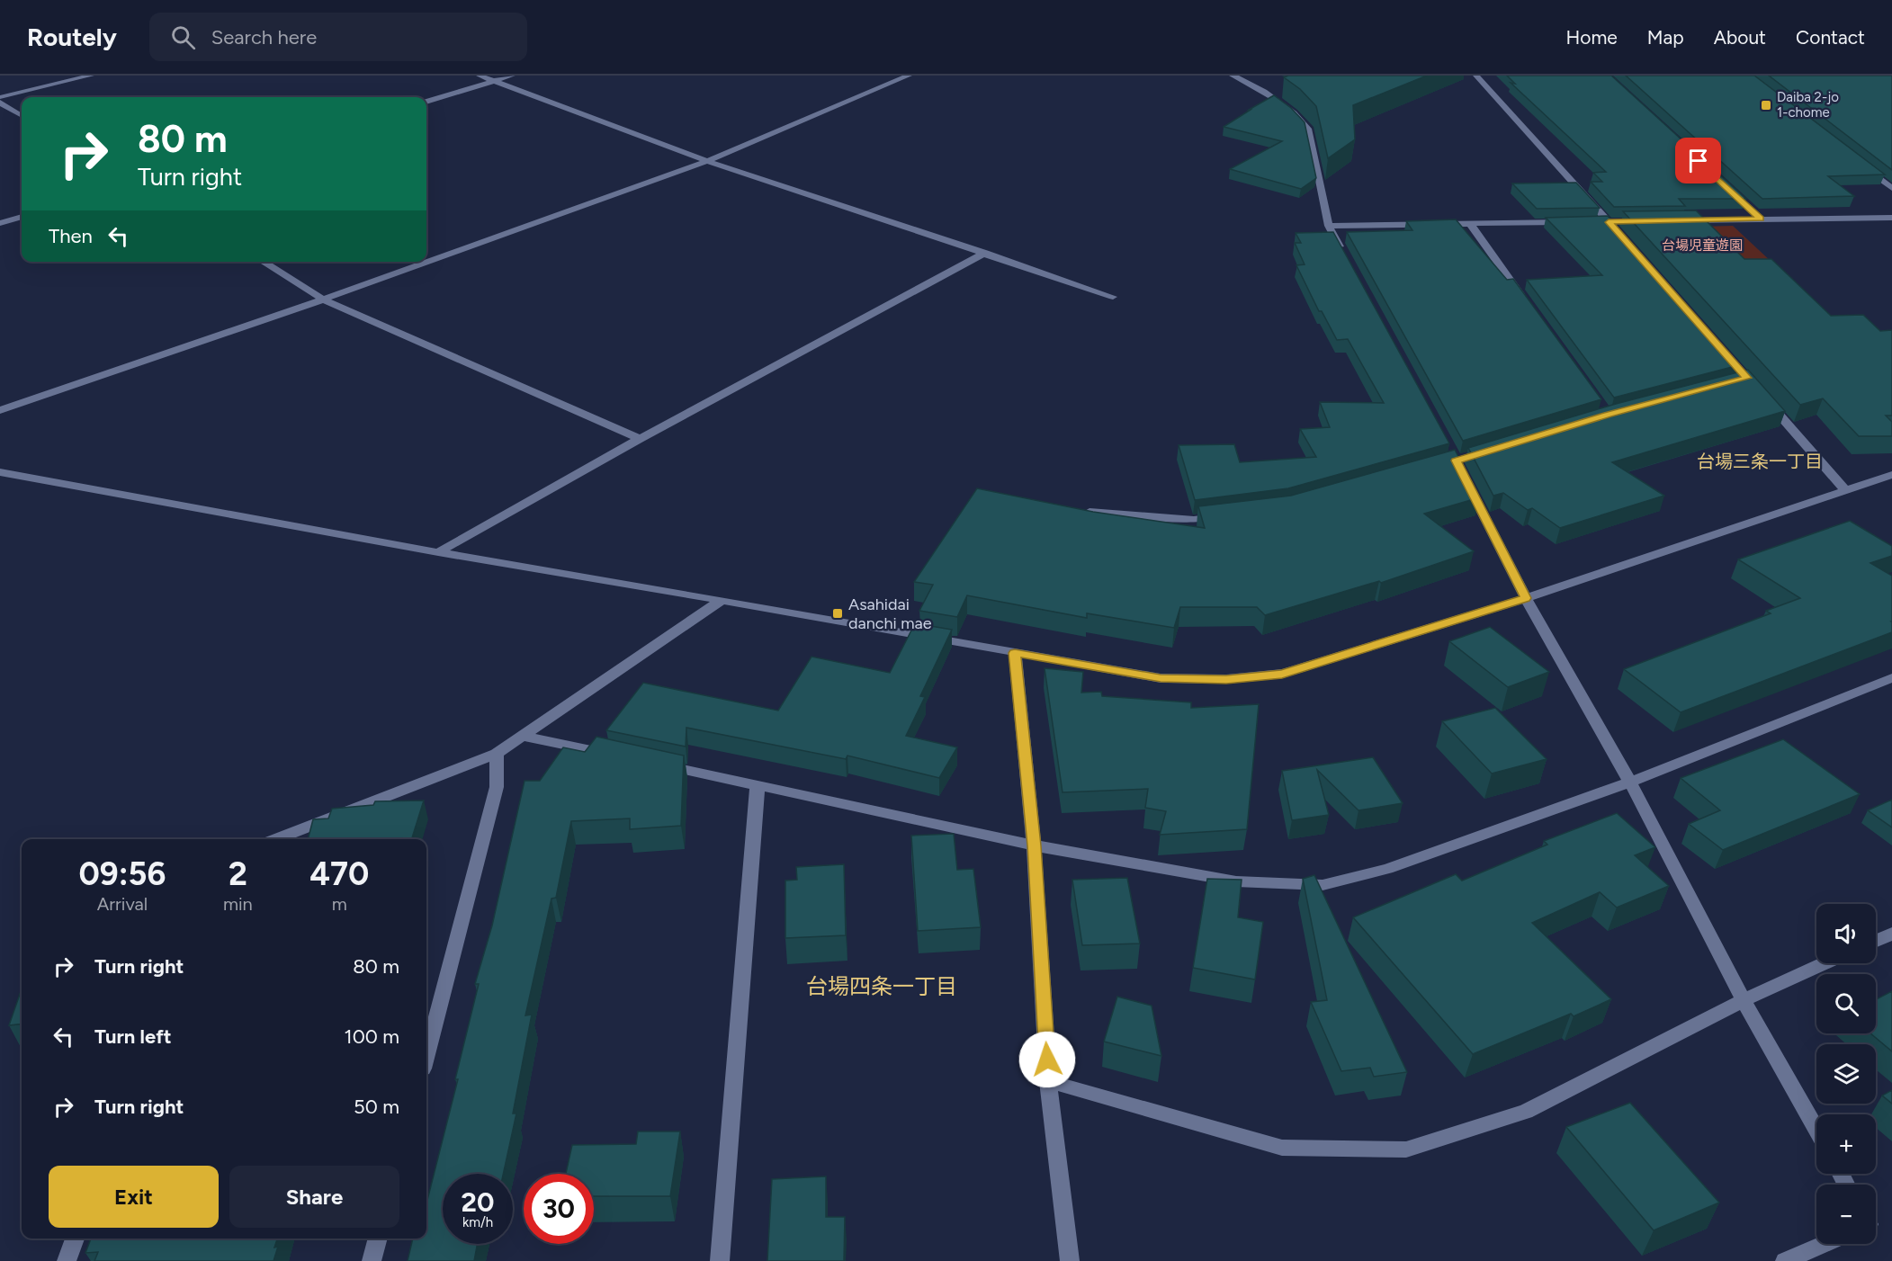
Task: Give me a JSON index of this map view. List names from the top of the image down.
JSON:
{
  "districts": ["台場三条一丁目", "台場四条一丁目"],
  "parks": ["台場児童遊園"],
  "places": {
    "transit": ["Daiba 2-jo 1-chome", "Asahidai danchi mae"]
  },
  "page": {
    "header": "Routely",
    "search": "Search here",
    "nav": [
      "Home",
      "Map",
      "About",
      "Contact"
    ],
    "turn": ["80 m", "Turn right"],
    "then": "Then",
    "eta": [
      "09:56",
      "Arrival",
      "2",
      "min",
      "470",
      "m"
    ],
    "map_buttons": ["+", "−"],
    "list": [
      {
        "name": "Turn right",
        "value": "80 m"
      },
      {
        "name": "Turn left",
        "value": "100 m"
      },
      {
        "name": "Turn right",
        "value": "50 m"
      }
    ],
    "buttons": ["Exit", "Share"],
    "speed": "20 km/h",
    "limit": "30"
  }
}
